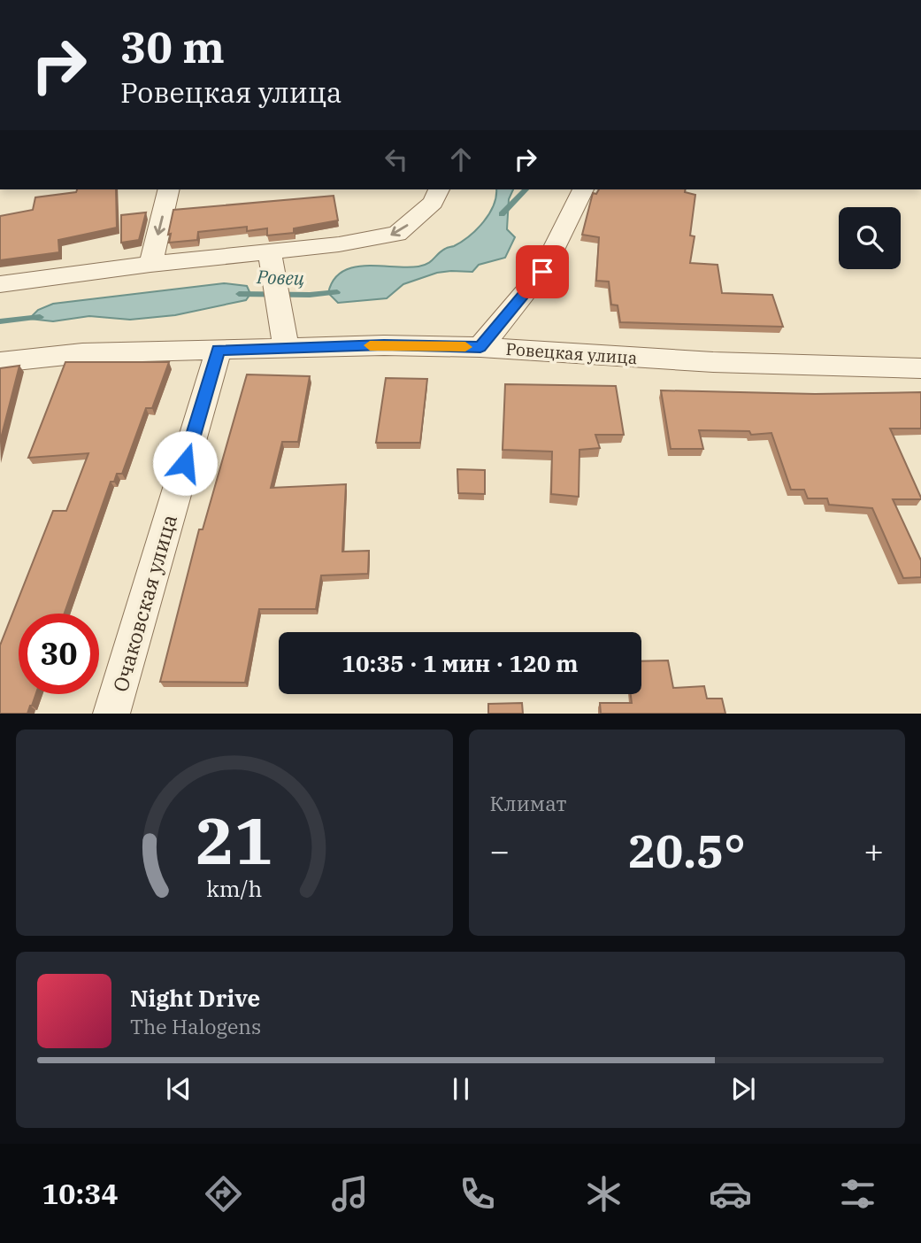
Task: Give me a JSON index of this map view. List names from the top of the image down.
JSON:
{
  "streets": {
    "street": ["Ровецкая улица", "Очаковская улица"]
  },
  "crossings": [
    ["Ровецкая улица", "Очаковская улица"]
  ],
  "water": ["Ровец"],
  "page": {
    "turn": ["30 m", "Ровецкая улица"],
    "limit": "30",
    "trip": "10:35 · 1 мин · 120 m",
    "tile": "Климат",
    "heat": ["−", "20.5°", "+"],
    "song": ["Night Drive", "The Halogens"],
    "tabs": "10:34",
    "gauge": ["21", "km/h"]
  }
}
